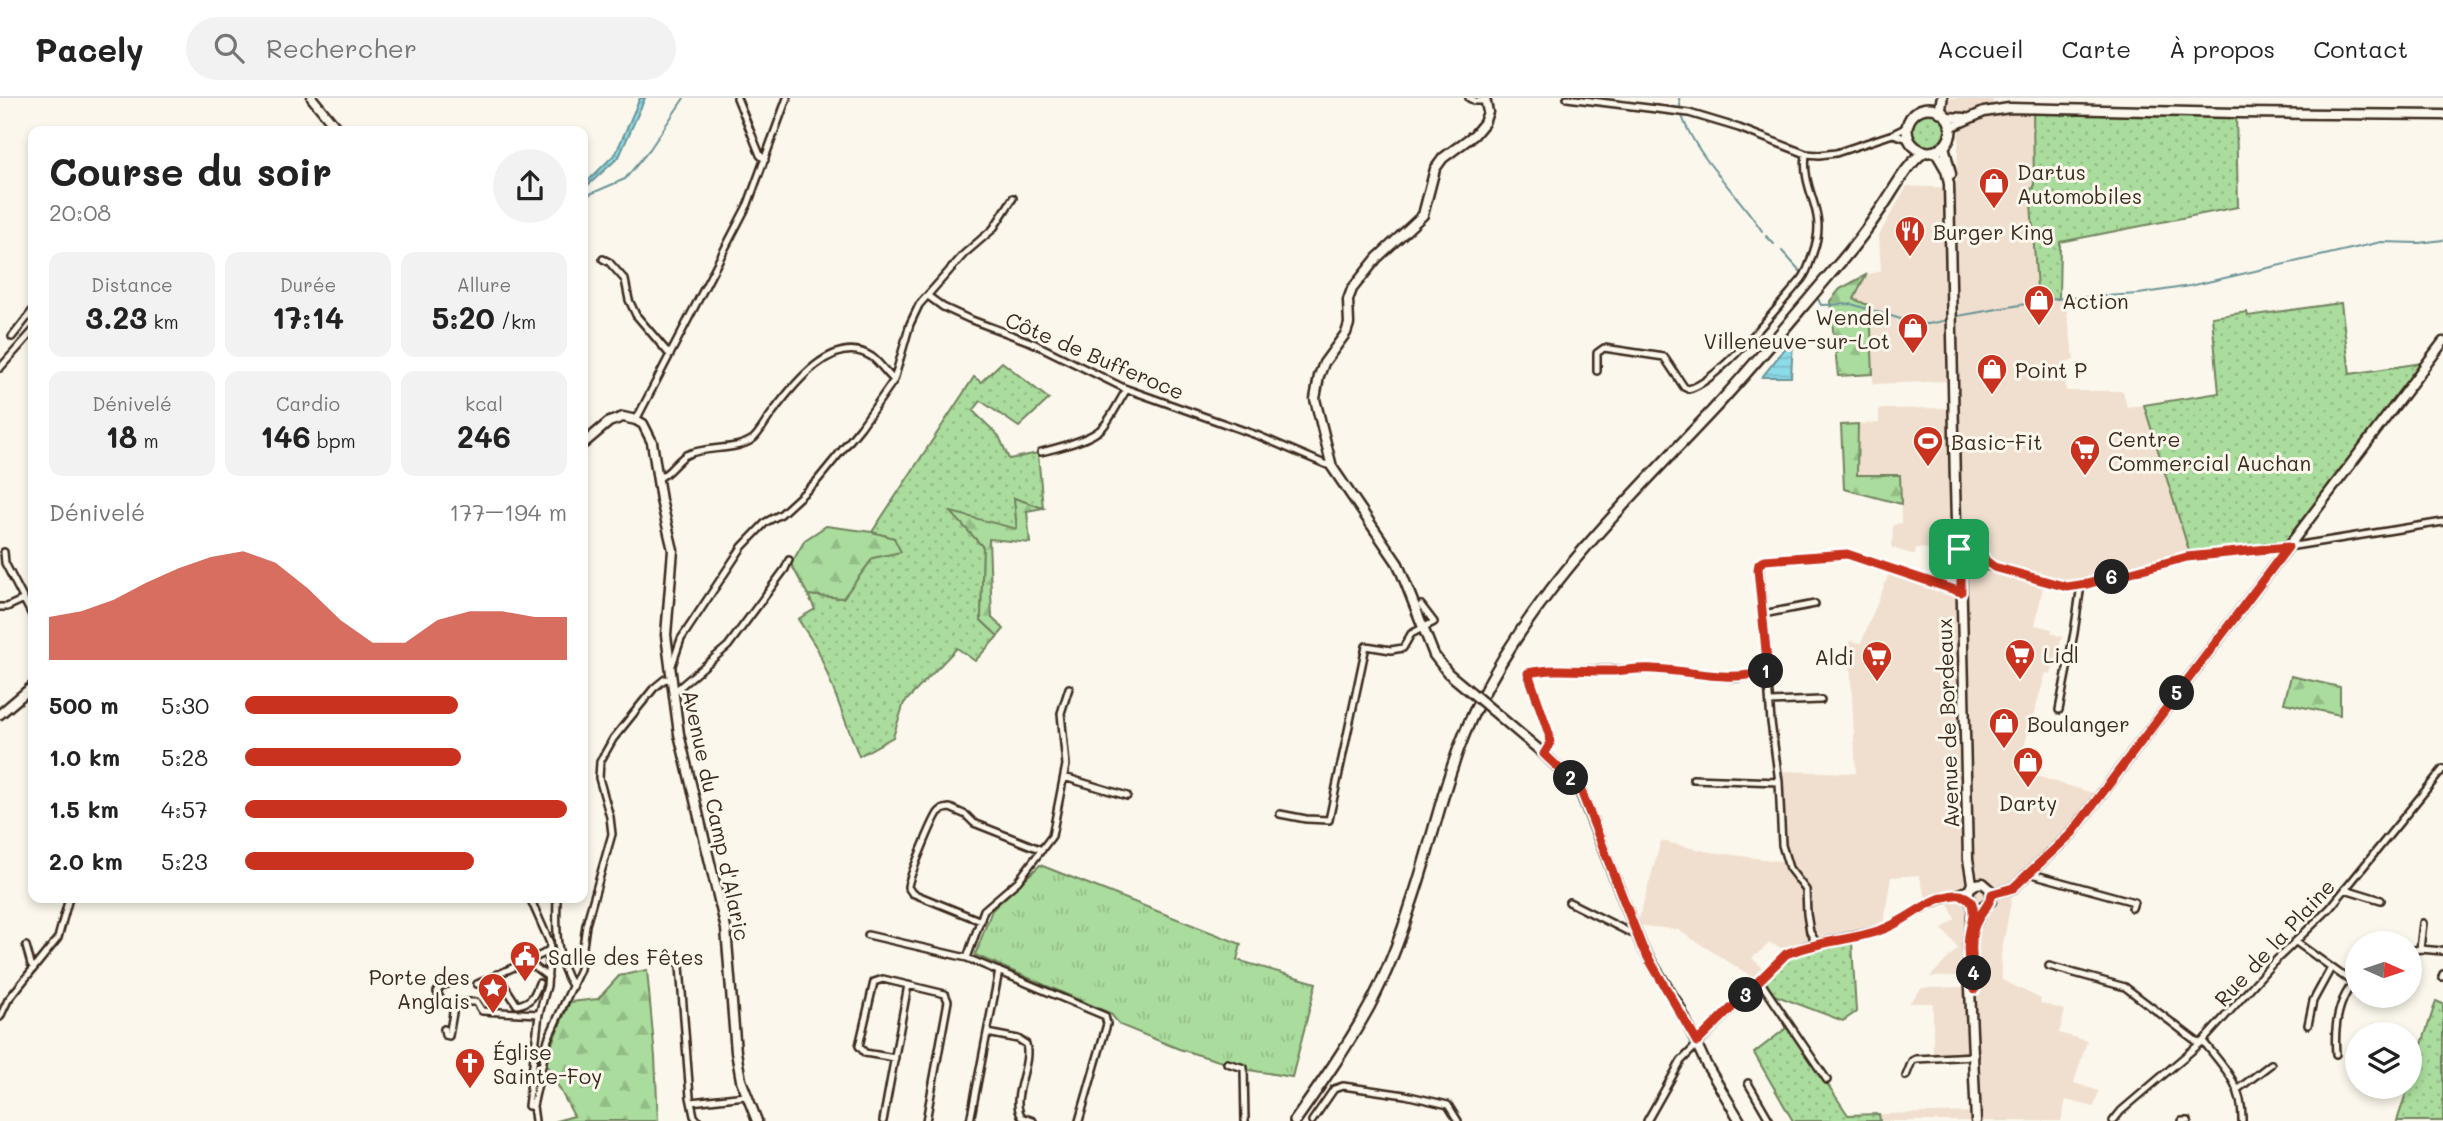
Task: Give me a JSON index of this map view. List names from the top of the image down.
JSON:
{
  "streets": {
    "main road": ["Avenue de Bordeaux", "Avenue du Camp d'Alaric"],
    "street": ["Côte de Bufferoce", "Rue de la Plaine"]
  },
  "places": {
    "shop": [
      "Dartus Automobiles",
      "Action",
      "Wendel Villeneuve-sur-Lot",
      "Point P",
      "Boulanger",
      "Darty"
    ],
    "restaurant": ["Burger King"],
    "sports": ["Basic-Fit"],
    "supermarket": ["Centre Commercial Auchan", "Lidl", "Aldi"],
    "public building": ["Salle des Fêtes"],
    "place": ["Porte des Anglais"],
    "church": ["Église Sainte-Foy"]
  },
  "north": "right",
  "page": {
    "header": "Pacely",
    "search": "Rechercher",
    "nav": [
      "Accueil",
      "Carte",
      "À propos",
      "Contact"
    ],
    "heading": ["Course du soir", "20:08"],
    "stats": [
      ["Distance", "3.23 km"],
      ["Durée", "17:14"],
      ["Allure", "5:20 /km"],
      ["Dénivelé", "18 m"],
      ["Cardio", "146 bpm"],
      ["kcal", "246"]
    ],
    "chart": ["Dénivelé", "177–194 m"],
    "pins": [
      "6",
      "1",
      "5",
      "2",
      "4",
      "3"
    ],
    "list": [
      {
        "name": "500 m",
        "note": "5:30"
      },
      {
        "name": "1.0 km",
        "note": "5:28"
      },
      {
        "name": "1.5 km",
        "note": "4:57"
      },
      {
        "name": "2.0 km",
        "note": "5:23"
      }
    ]
  }
}
